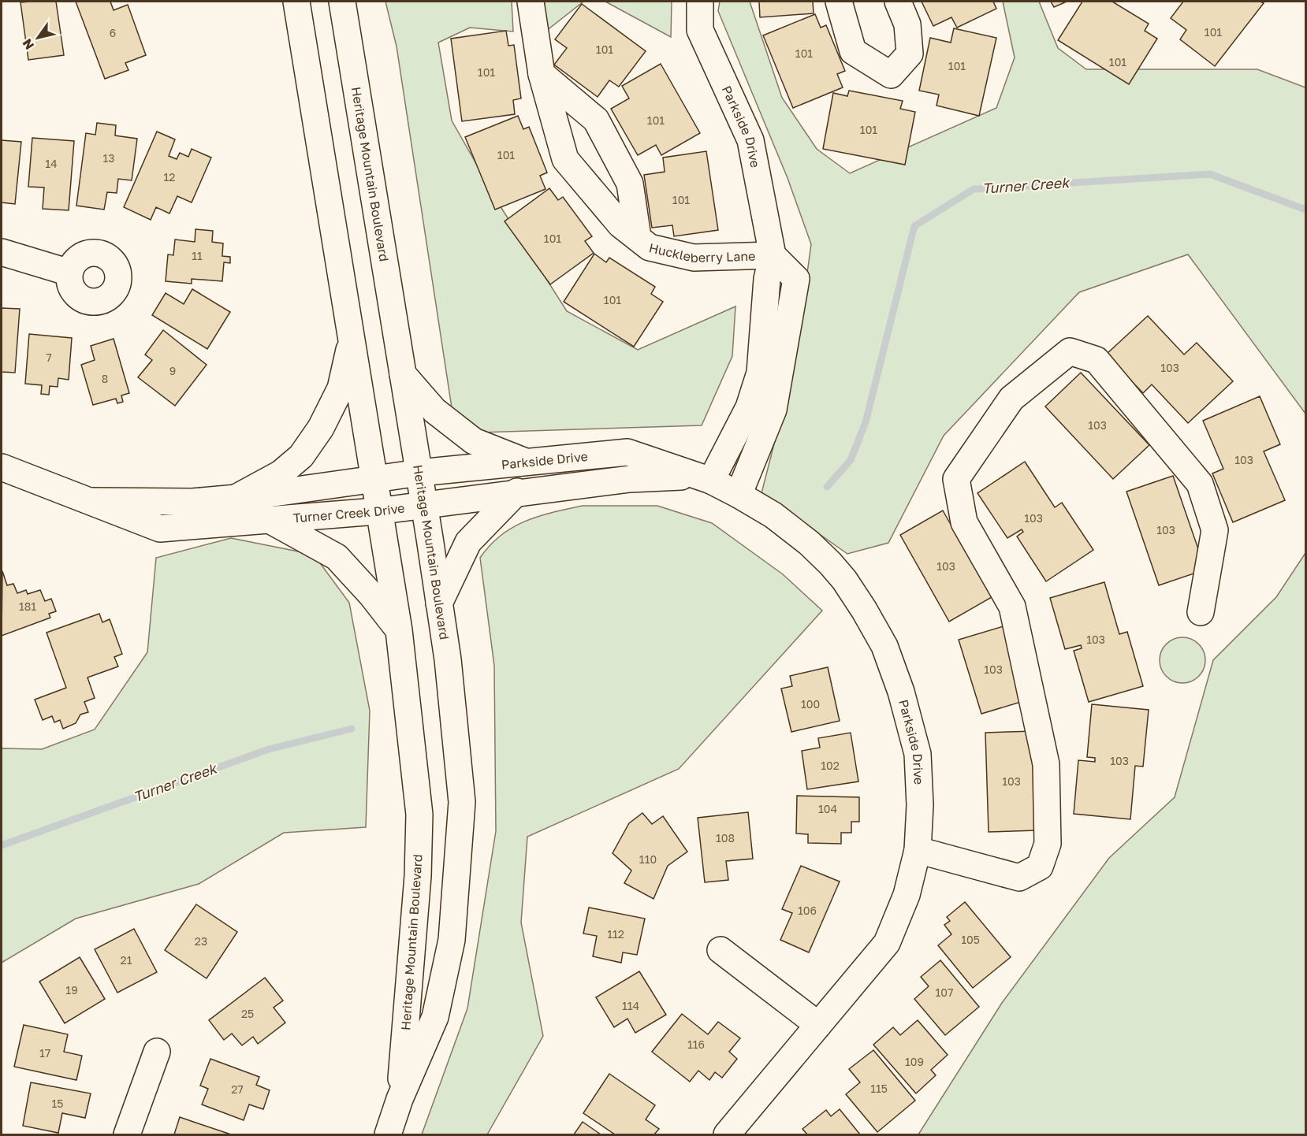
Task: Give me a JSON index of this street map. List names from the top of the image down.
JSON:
{
  "streets": {
    "street": [
      "Parkside Drive",
      "Heritage Mountain Boulevard",
      "Huckleberry Lane",
      "Turner Creek Drive"
    ]
  },
  "crossings": [
    ["Parkside Drive", "Heritage Mountain Boulevard"],
    ["Parkside Drive", "Huckleberry Lane"],
    ["Parkside Drive", "Turner Creek Drive"],
    ["Heritage Mountain Boulevard", "Turner Creek Drive"]
  ],
  "water": ["Turner Creek"],
  "house_numbers": [
    "101",
    "6",
    "101",
    "101",
    "101",
    "101",
    "101",
    "101",
    "101",
    "101",
    "13",
    "14",
    "12",
    "101",
    "101",
    "11",
    "101",
    "7",
    "103",
    "9",
    "8",
    "103",
    "103",
    "103",
    "103",
    "103",
    "181",
    "103",
    "103",
    "100",
    "103",
    "102",
    "103",
    "104",
    "108",
    "110",
    "106",
    "112",
    "105",
    "23",
    "21",
    "19",
    "107",
    "114",
    "25",
    "116",
    "17",
    "109",
    "115",
    "27",
    "15"
  ],
  "north": "bottom left"
}
